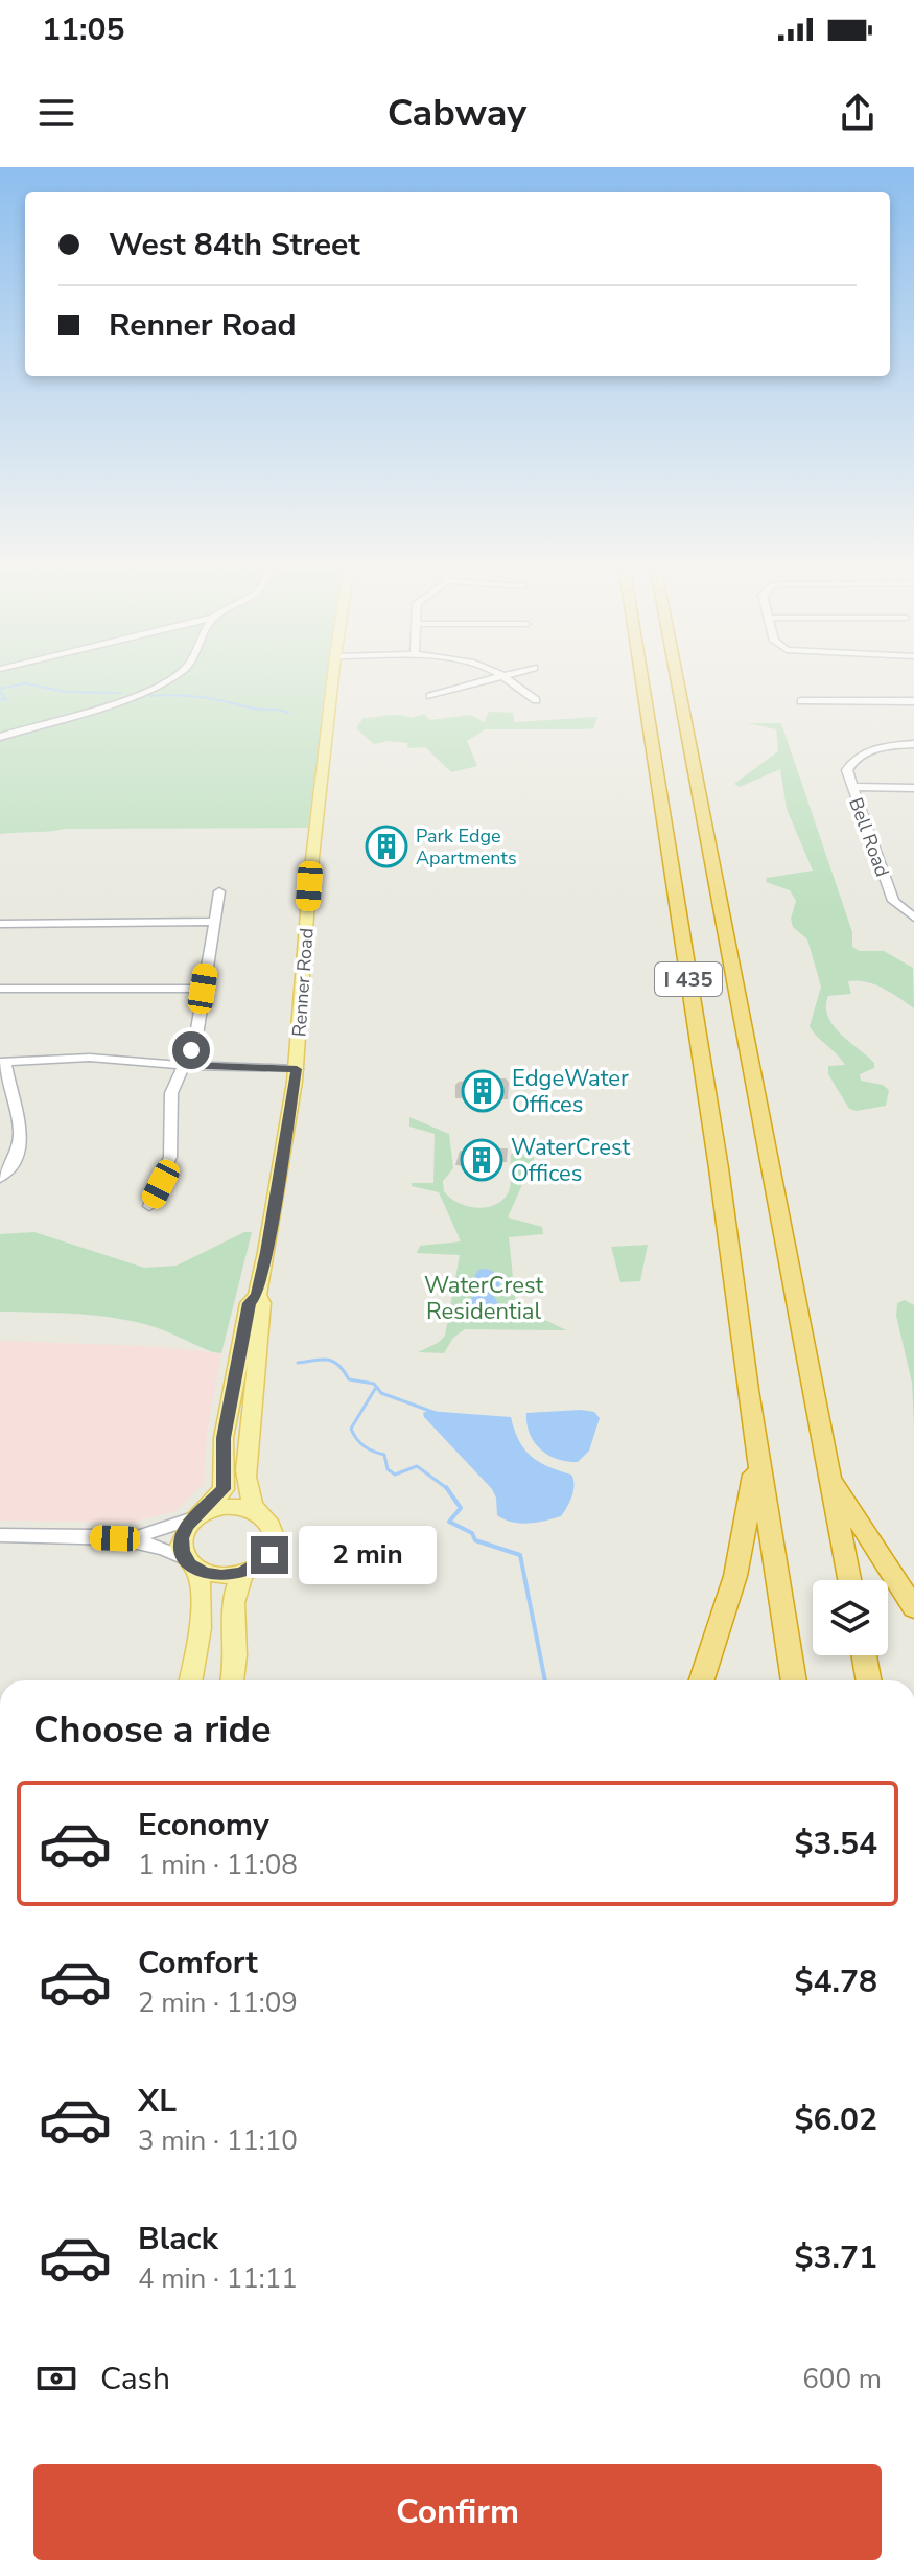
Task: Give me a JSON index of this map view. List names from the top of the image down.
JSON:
{
  "streets": {
    "highway": ["I 435"],
    "main road": ["Renner Road"],
    "street": ["Bell Road"]
  },
  "parks": ["WaterCrest Residential"],
  "places": {
    "building": ["Park Edge Apartments", "EdgeWater Offices", "WaterCrest Offices"]
  },
  "page": {
    "status": "11:05",
    "header": "Cabway",
    "banner": ["West 84th Street", "Renner Road"],
    "bubble": "2 min",
    "heading": "Choose a ride",
    "list": [
      {
        "name": "Economy",
        "note": "1 min · 11:08",
        "value": "$3.54"
      },
      {
        "name": "Comfort",
        "note": "2 min · 11:09",
        "value": "$4.78"
      },
      {
        "name": "XL",
        "note": "3 min · 11:10",
        "value": "$6.02"
      },
      {
        "name": "Black",
        "note": "4 min · 11:11",
        "value": "$3.71"
      }
    ],
    "pay": ["Cash", "600 m"],
    "buttons": "Confirm"
  }
}
